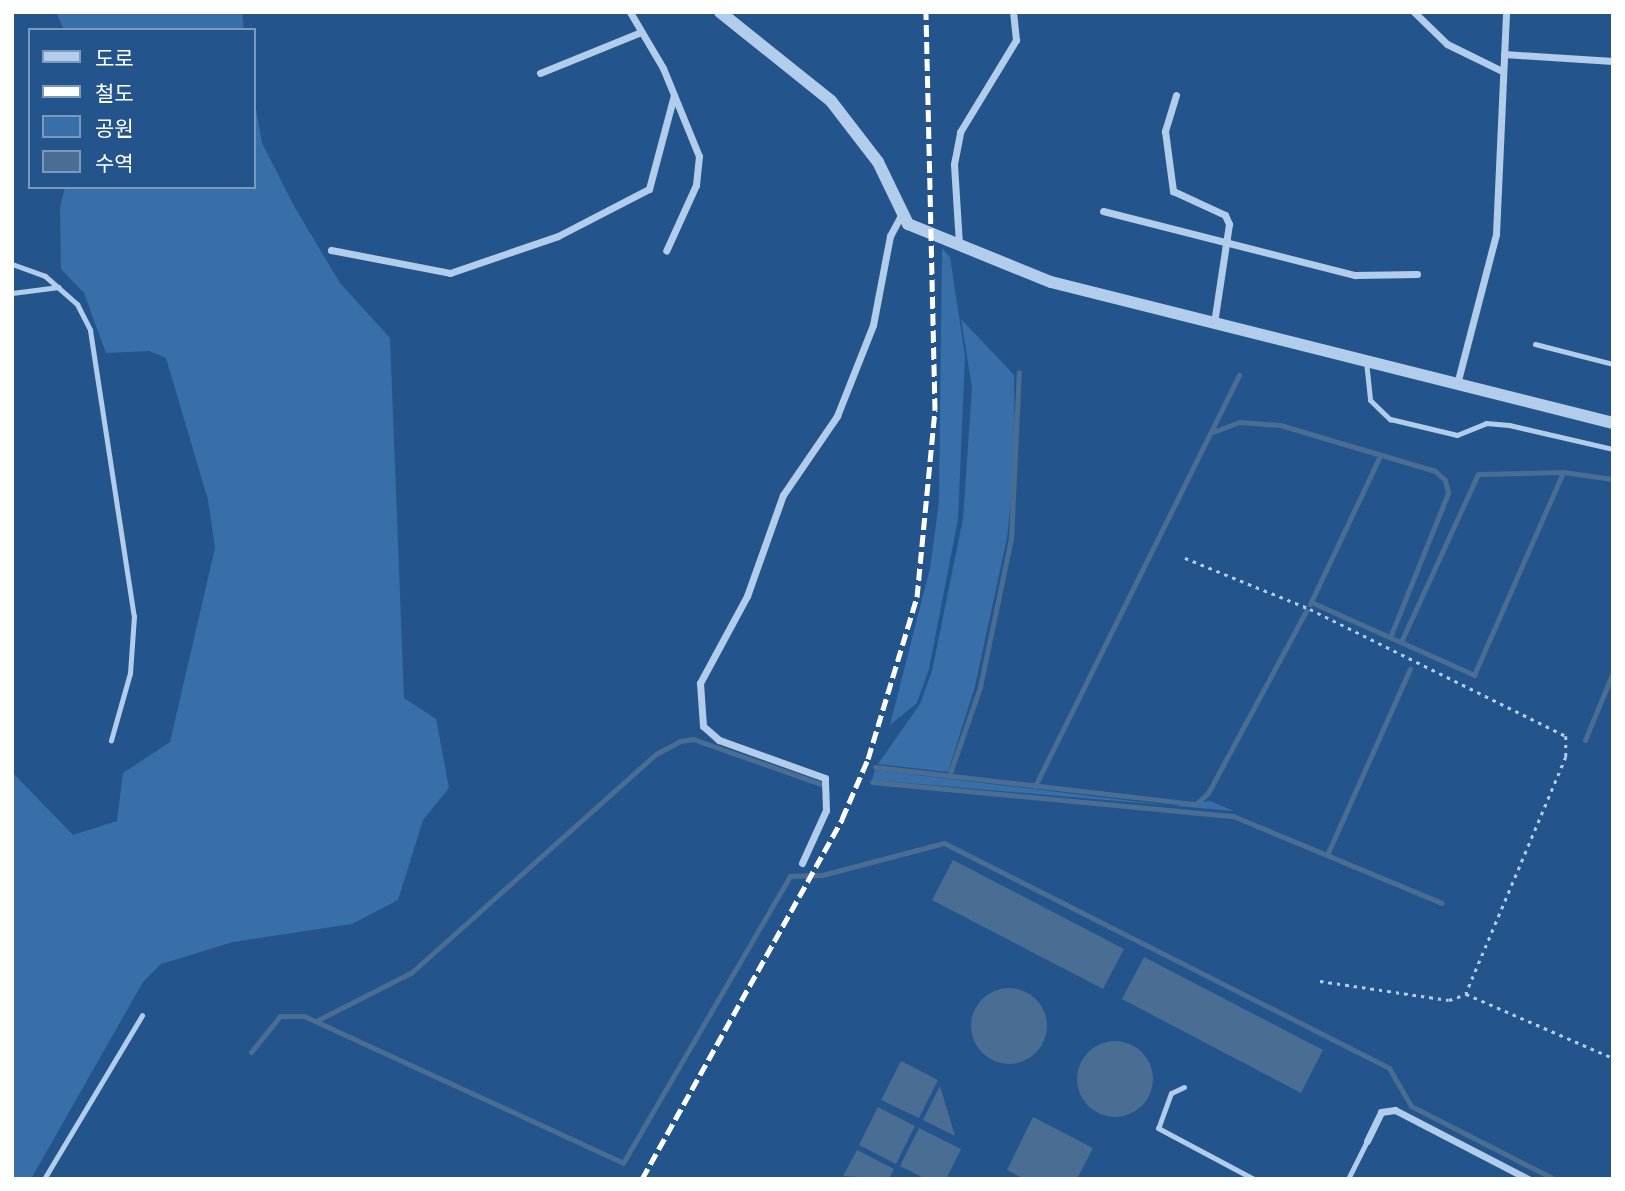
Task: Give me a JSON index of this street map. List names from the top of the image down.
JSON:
{
  "legend": [
    "도로",
    "철도",
    "공원",
    "수역"
  ]
}
